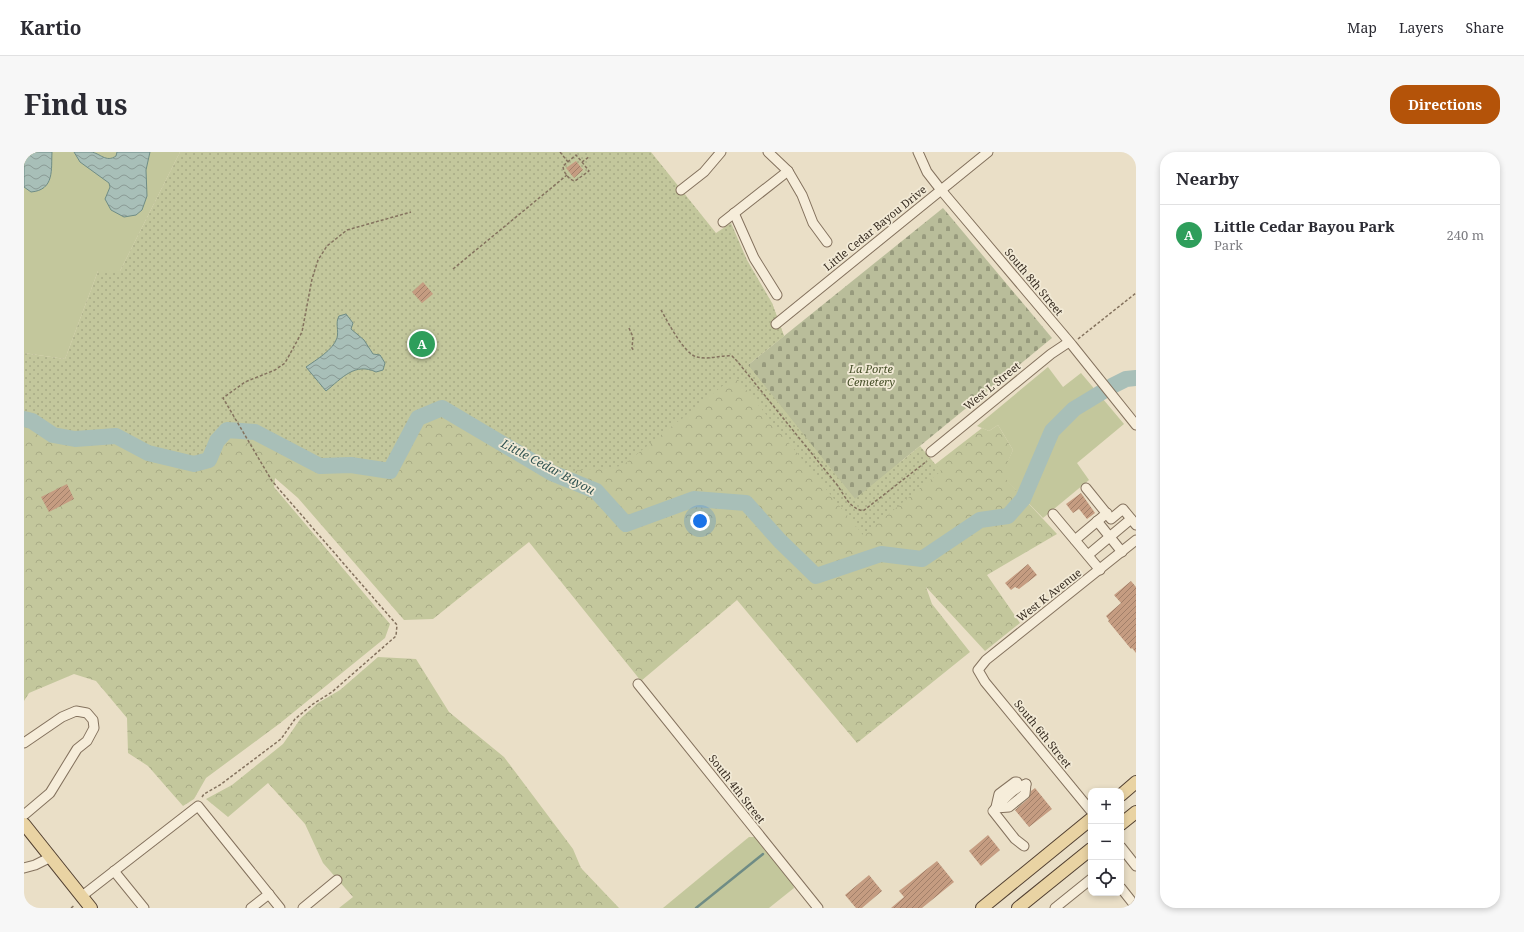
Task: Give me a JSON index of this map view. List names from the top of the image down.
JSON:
{
  "streets": {
    "street": [
      "Little Cedar Bayou Drive",
      "South 8th Street",
      "West L Street",
      "West K Avenue",
      "South 6th Street",
      "South 4th Street"
    ]
  },
  "crossings": [
    ["Little Cedar Bayou Drive", "South 8th Street"],
    ["South 8th Street", "West L Street"],
    ["West K Avenue", "South 6th Street"]
  ],
  "water": ["Little Cedar Bayou"],
  "parks": ["La Porte Cemetery"],
  "page": {
    "header": "Kartio",
    "nav": ["Map", "Layers", "Share"],
    "title": "Find us",
    "buttons": "Directions",
    "heading": "Nearby",
    "list": [
      {
        "mark": "A",
        "name": "Little Cedar Bayou Park",
        "note": "Park",
        "value": "240 m"
      }
    ],
    "pins": "A",
    "map_buttons": ["+", "−"]
  }
}
